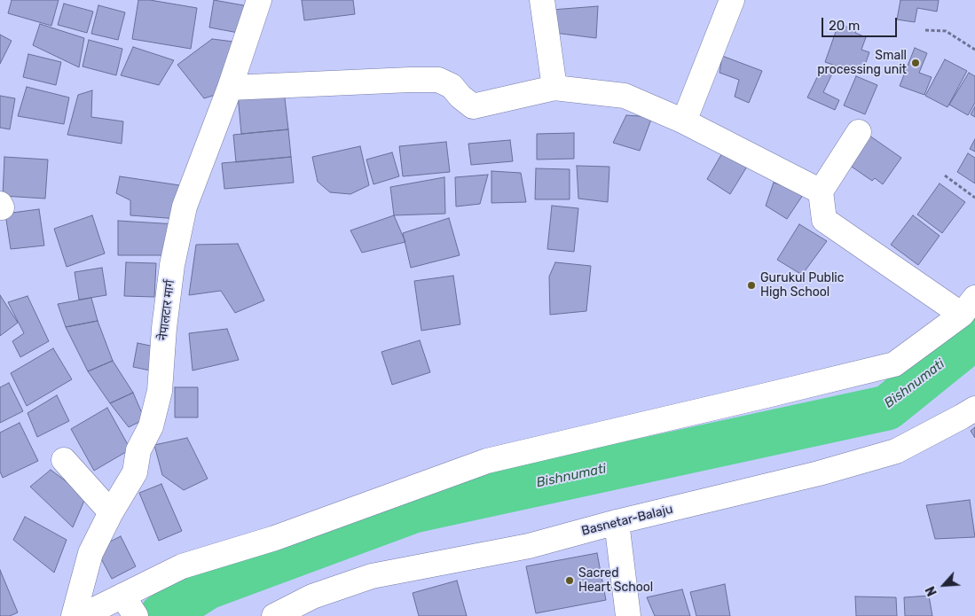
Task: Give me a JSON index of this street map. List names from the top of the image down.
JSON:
{
  "streets": {
    "street": ["नेपालटार मार्ग", "Basnetar-Balaju"]
  },
  "water": ["Bishnumati"],
  "places": ["Small processing unit", "Gurukul Public High School", "Sacred Heart School"],
  "scale_bar": "20 m",
  "north": "bottom left"
}
